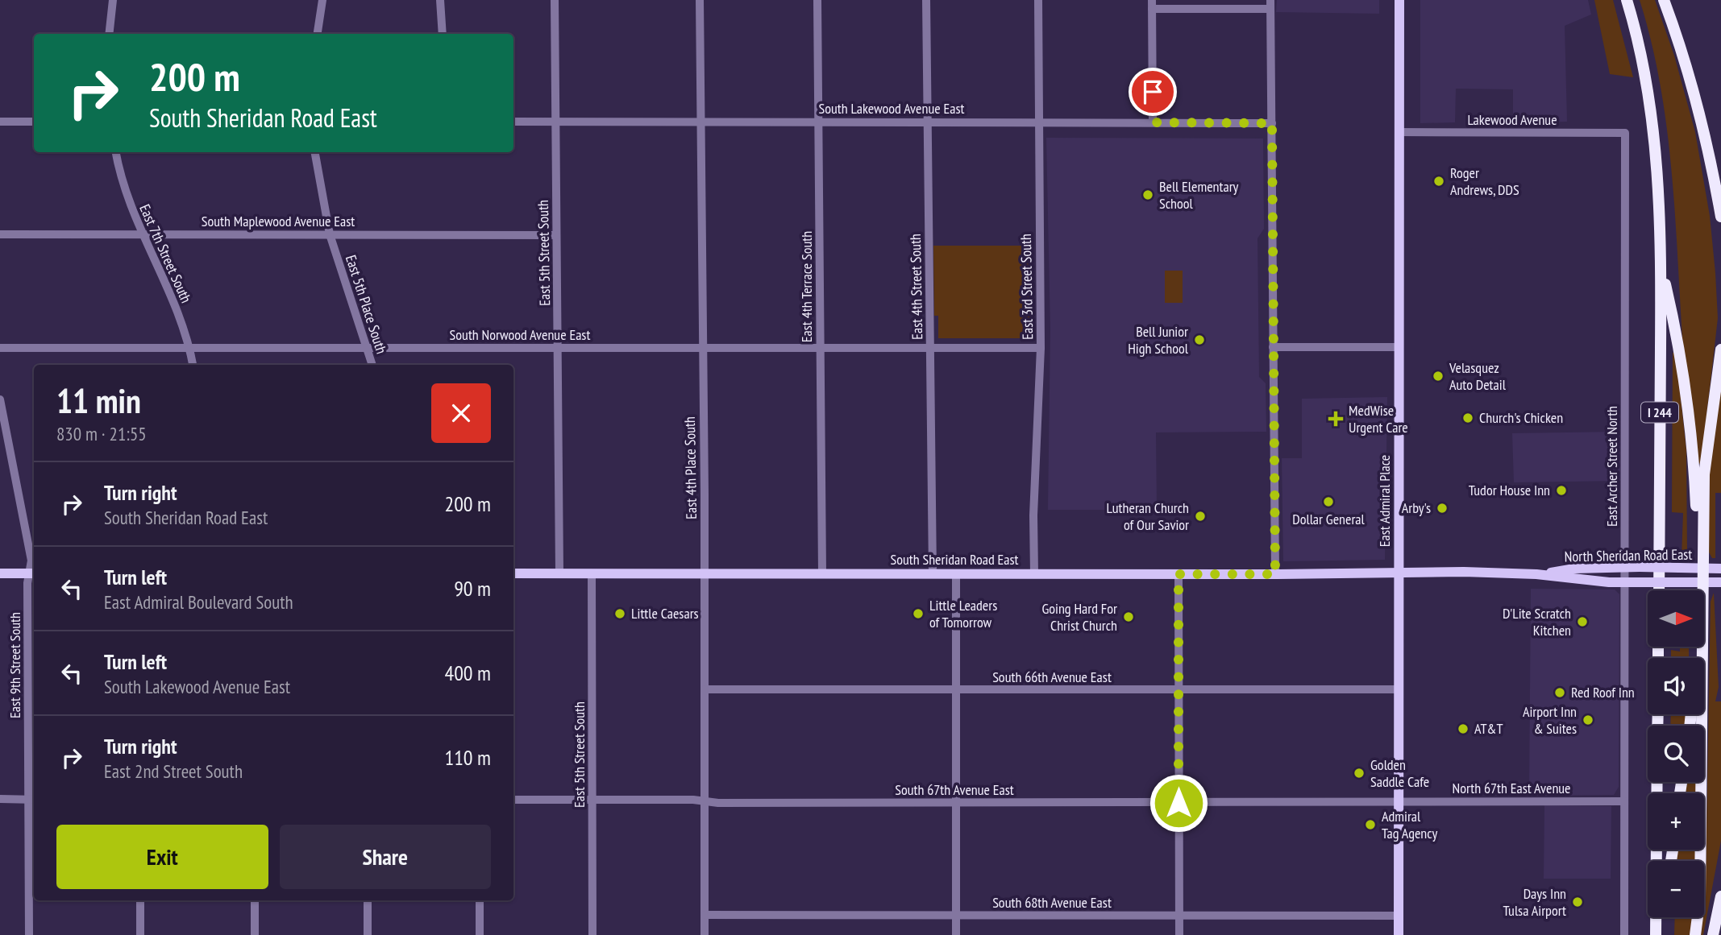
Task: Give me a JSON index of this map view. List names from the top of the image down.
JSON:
{
  "streets": {
    "highway": ["I 244"],
    "main road": ["East Admiral Place", "North Sheridan Road East", "South Sheridan Road East"],
    "street": [
      "South Lakewood Avenue East",
      "Lakewood Avenue",
      "South Maplewood Avenue East",
      "East 5th Street South",
      "East 7th Street South",
      "East 4th Terrace South",
      "East 4th Street South",
      "East 3rd Street South",
      "East 5th Place South",
      "South Norwood Avenue East",
      "East Archer Street North",
      "East 4th Place South",
      "East 9th Street South",
      "South 66th Avenue East",
      "North 67th East Avenue",
      "South 67th Avenue East",
      "South 68th Avenue East"
    ]
  },
  "crossings": [
    ["South Lakewood Avenue East", "East 5th Street South"],
    ["South Lakewood Avenue East", "East 4th Terrace South"],
    ["South Lakewood Avenue East", "East 4th Street South"],
    ["South Lakewood Avenue East", "East 3rd Street South"],
    ["South Lakewood Avenue East", "East 4th Place South"],
    ["Lakewood Avenue", "East Archer Street North"],
    ["Lakewood Avenue", "East Admiral Place"],
    ["South Maplewood Avenue East", "East 5th Street South"],
    ["South Maplewood Avenue East", "East 7th Street South"],
    ["South Maplewood Avenue East", "East 5th Place South"],
    ["East 5th Street South", "South Norwood Avenue East"],
    ["East 5th Street South", "South Sheridan Road East"],
    ["East 5th Street South", "South 67th Avenue East"],
    ["East 7th Street South", "South Norwood Avenue East"],
    ["East 4th Terrace South", "South Norwood Avenue East"],
    ["East 4th Terrace South", "South Sheridan Road East"],
    ["East 4th Street South", "South Norwood Avenue East"],
    ["East 4th Street South", "South Sheridan Road East"],
    ["East 3rd Street South", "South Norwood Avenue East"],
    ["East 3rd Street South", "South Sheridan Road East"],
    ["East 5th Place South", "South Norwood Avenue East"],
    ["South Norwood Avenue East", "East 4th Place South"],
    ["East Archer Street North", "North Sheridan Road East"],
    ["East Archer Street North", "North 67th East Avenue"],
    ["East 4th Place South", "South Sheridan Road East"],
    ["East 4th Place South", "South 66th Avenue East"],
    ["East 4th Place South", "South 67th Avenue East"],
    ["East 4th Place South", "South 68th Avenue East"],
    ["East Admiral Place", "North Sheridan Road East"],
    ["East Admiral Place", "South Sheridan Road East"],
    ["East Admiral Place", "South 66th Avenue East"],
    ["East Admiral Place", "North 67th East Avenue"],
    ["East Admiral Place", "South 67th Avenue East"],
    ["East Admiral Place", "South 68th Avenue East"],
    ["North Sheridan Road East", "South Sheridan Road East"],
    ["North 67th East Avenue", "South 67th Avenue East"]
  ],
  "places": {
    "other": [
      "Roger Andrews, DDS",
      "Bell Elementary School",
      "Bell Junior High School",
      "Velasquez Auto Detail",
      "Church's Chicken",
      "Tudor House Inn",
      "Dollar General",
      "Arby's",
      "Lutheran Church of Our Savior",
      "Little Caesars",
      "Little Leaders of Tomorrow",
      "Going Hard For Christ Church",
      "D'Lite Scratch Kitchen",
      "Red Roof Inn",
      "Airport Inn & Suites",
      "AT&T",
      "Golden Saddle Cafe",
      "Admiral Tag Agency",
      "Days Inn Tulsa Airport"
    ],
    "health": ["MedWise Urgent Care"]
  },
  "north": "right",
  "page": {
    "turn": ["200 m", "South Sheridan Road East"],
    "heading": ["11 min", "830 m · 21:55"],
    "list": [
      {
        "name": "Turn right",
        "note": "South Sheridan Road East",
        "value": "200 m"
      },
      {
        "name": "Turn left",
        "note": "East Admiral Boulevard South",
        "value": "90 m"
      },
      {
        "name": "Turn left",
        "note": "South Lakewood Avenue East",
        "value": "400 m"
      },
      {
        "name": "Turn right",
        "note": "East 2nd Street South",
        "value": "110 m"
      }
    ],
    "map_buttons": ["+", "−"],
    "buttons": ["Exit", "Share"]
  }
}
